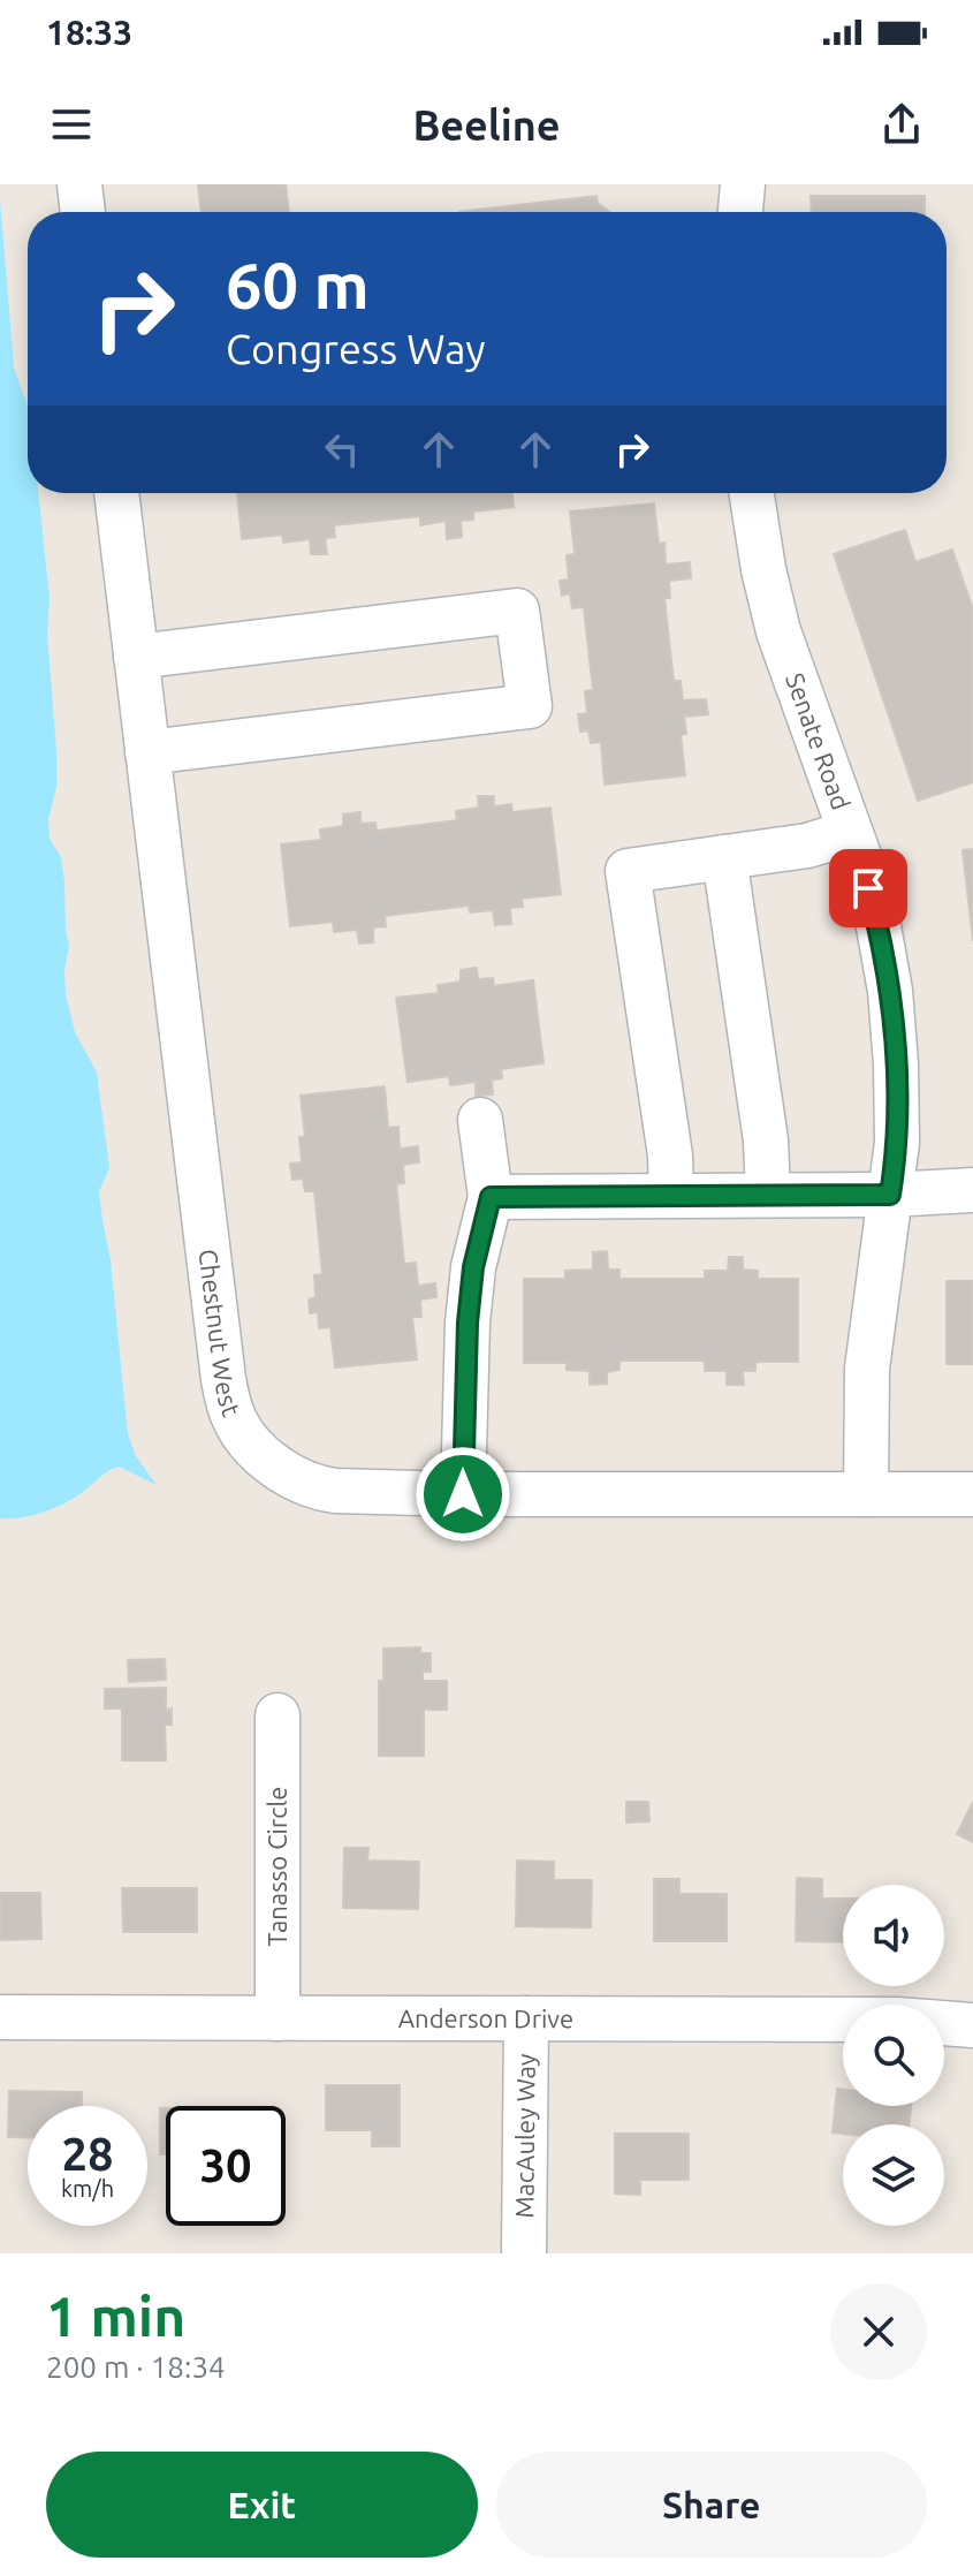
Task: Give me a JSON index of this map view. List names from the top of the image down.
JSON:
{
  "streets": {
    "street": [
      "Senate Road",
      "Chestnut West",
      "Tanasso Circle",
      "Anderson Drive",
      "MacAuley Way"
    ]
  },
  "crossings": [
    ["Senate Road", "Chestnut West"],
    ["Tanasso Circle", "Anderson Drive"],
    ["Anderson Drive", "MacAuley Way"]
  ],
  "page": {
    "status": "18:33",
    "header": "Beeline",
    "turn": ["60 m", "Congress Way"],
    "speed": "28 km/h",
    "limit": "30",
    "heading": ["1 min", "200 m · 18:34"],
    "buttons": ["Exit", "Share"]
  }
}
